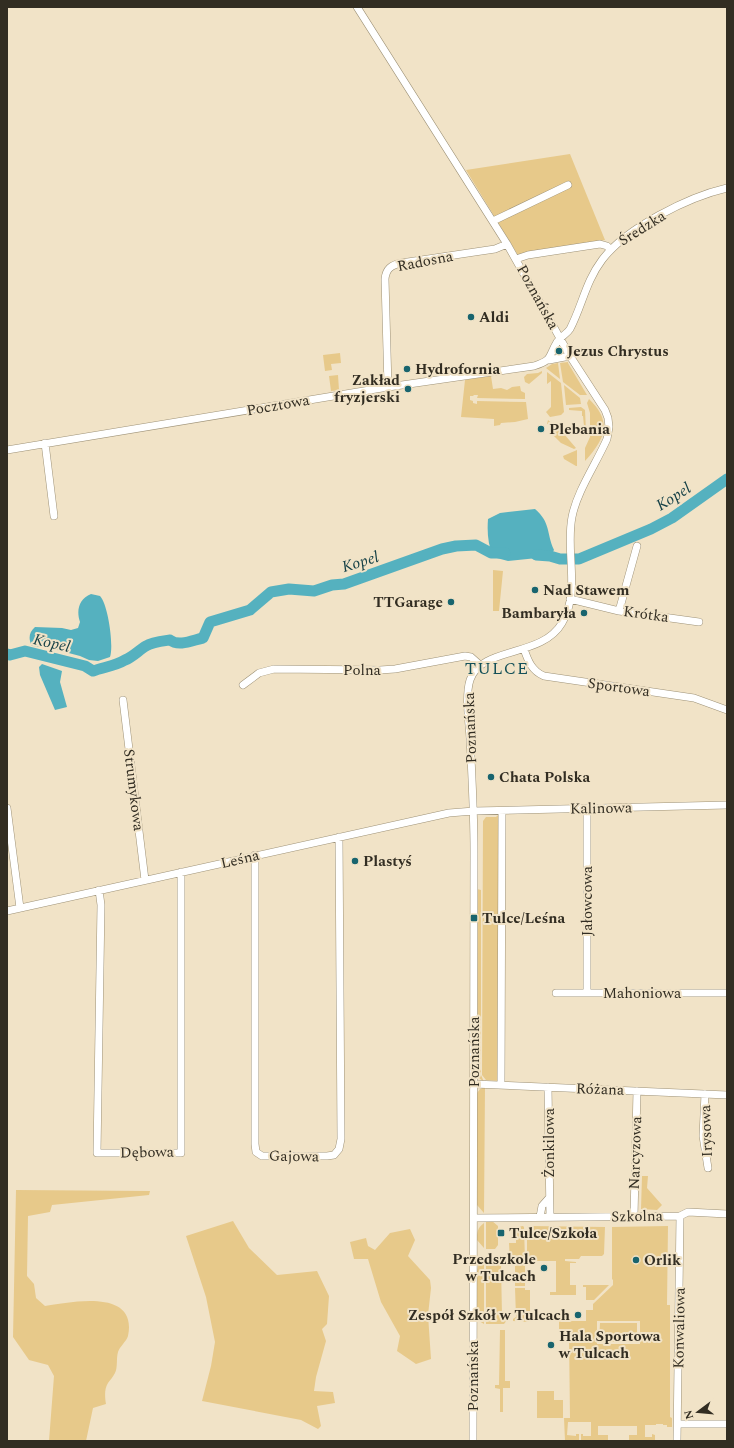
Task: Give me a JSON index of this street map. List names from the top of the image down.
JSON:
{
  "streets": {
    "street": [
      "Średzka",
      "Radosna",
      "Poznańska",
      "Pocztowa",
      "Krótka",
      "Polna",
      "Sportowa",
      "Strumykowa",
      "Kalinowa",
      "Leśna",
      "Jałowcowa",
      "Mahoniowa",
      "Różana",
      "Irysowa",
      "Żonkilowa",
      "Dębowa",
      "Narcyzowa",
      "Gajowa",
      "Szkolna",
      "Konwaliowa"
    ]
  },
  "crossings": [
    ["Średzka", "Poznańska"],
    ["Radosna", "Poznańska"],
    ["Radosna", "Pocztowa"],
    ["Poznańska", "Pocztowa"],
    ["Poznańska", "Krótka"],
    ["Poznańska", "Polna"],
    ["Poznańska", "Sportowa"],
    ["Poznańska", "Kalinowa"],
    ["Poznańska", "Leśna"],
    ["Poznańska", "Różana"],
    ["Poznańska", "Szkolna"],
    ["Strumykowa", "Leśna"],
    ["Kalinowa", "Leśna"],
    ["Kalinowa", "Jałowcowa"],
    ["Leśna", "Dębowa"],
    ["Leśna", "Gajowa"],
    ["Jałowcowa", "Mahoniowa"],
    ["Różana", "Irysowa"],
    ["Różana", "Żonkilowa"],
    ["Różana", "Narcyzowa"],
    ["Żonkilowa", "Szkolna"],
    ["Narcyzowa", "Szkolna"],
    ["Szkolna", "Konwaliowa"]
  ],
  "districts": ["TULCE"],
  "water": ["Kopel"],
  "places": {
    "other": [
      "Aldi",
      "Jezus Chrystus",
      "Hydrofornia",
      "Zakład fryzjerski",
      "Plebania",
      "Nad Stawem",
      "TTGarage",
      "Bambaryła",
      "Chata Polska",
      "Plastyś",
      "Orlik",
      "Przedszkole w Tulcach",
      "Zespół Szkół w Tulcach",
      "Hala Sportowa w Tulcach"
    ],
    "transit": ["Tulce/Leśna", "Tulce/Szkoła"]
  },
  "north": "left"
}
